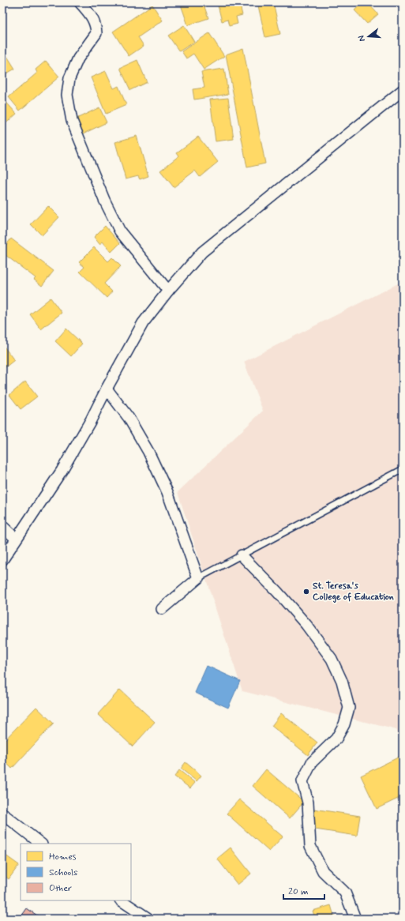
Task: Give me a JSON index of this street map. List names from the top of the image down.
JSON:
{
  "places": ["St. Teresa's College of Education"],
  "legend": ["Homes", "Schools", "Other"],
  "scale_bar": "20 m",
  "north": "left"
}
